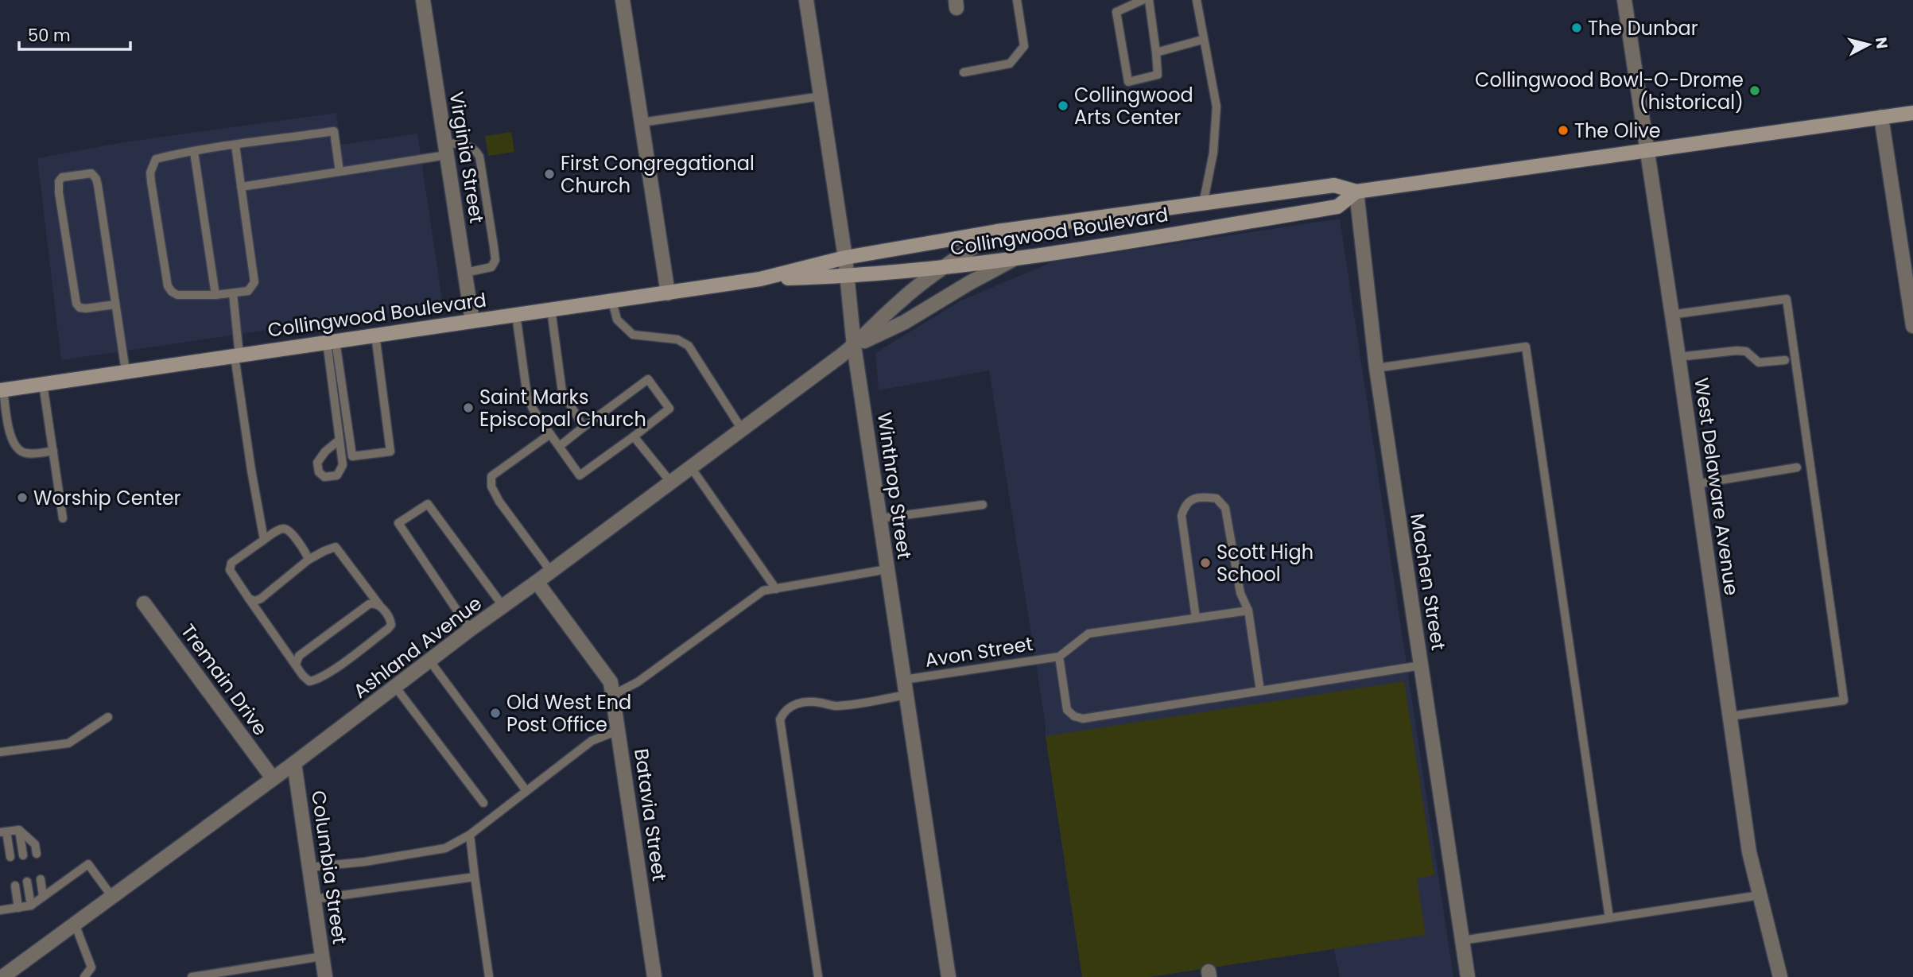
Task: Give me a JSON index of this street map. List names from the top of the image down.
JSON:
{
  "streets": {
    "main road": ["Collingwood Boulevard"],
    "street": [
      "Virginia Street",
      "Winthrop Street",
      "West Delaware Avenue",
      "Machen Street",
      "Ashland Avenue",
      "Tremain Drive",
      "Batavia Street",
      "Columbia Street"
    ],
    "lane": ["Avon Street"]
  },
  "crossings": [
    ["Virginia Street", "Collingwood Boulevard"],
    ["Collingwood Boulevard", "Winthrop Street"],
    ["Collingwood Boulevard", "West Delaware Avenue"],
    ["Collingwood Boulevard", "Machen Street"],
    ["Collingwood Boulevard", "Ashland Avenue"],
    ["Winthrop Street", "Ashland Avenue"],
    ["Winthrop Street", "Avon Street"],
    ["Ashland Avenue", "Tremain Drive"],
    ["Ashland Avenue", "Batavia Street"],
    ["Ashland Avenue", "Columbia Street"]
  ],
  "places": [
    "The Dunbar",
    "Collingwood Bowl-O-Drome (historical)",
    "Collingwood Arts Center",
    "The Olive",
    "First Congregational Church",
    "Saint Marks Episcopal Church",
    "Worship Center",
    "Scott High School",
    "Old West End Post Office"
  ],
  "scale_bar": "50 m",
  "north": "right"
}
